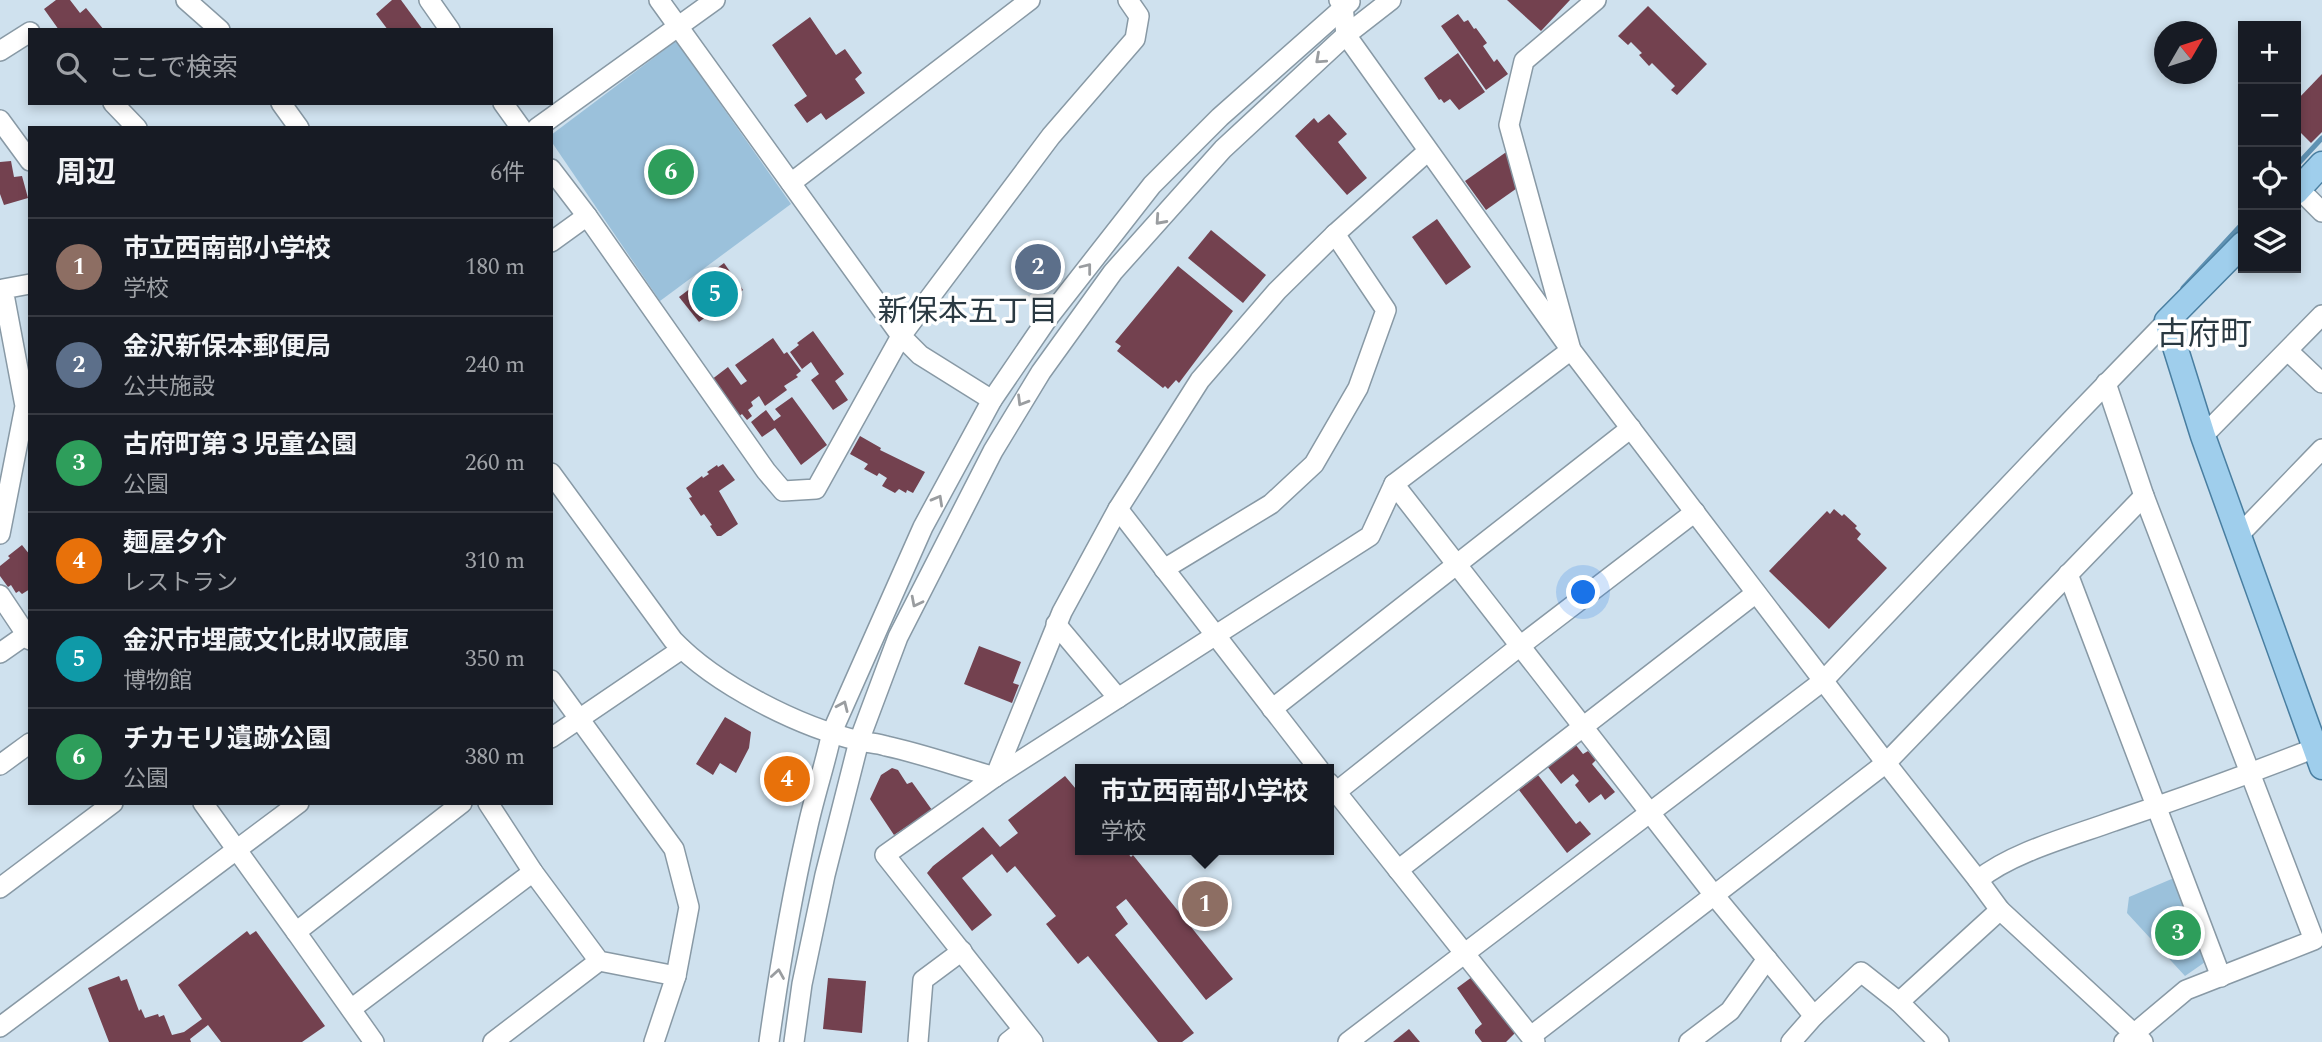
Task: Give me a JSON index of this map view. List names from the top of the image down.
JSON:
{
  "districts": ["新保本五丁目", "古府町"],
  "north": "top right",
  "page": {
    "map_buttons": ["+", "−"],
    "search": "ここで検索",
    "heading": ["周辺", "6件"],
    "pins": [
      "6",
      "2",
      "5",
      "4",
      "1",
      "3"
    ],
    "list": [
      {
        "mark": "1",
        "name": "市立西南部小学校",
        "note": "学校",
        "value": "180 m"
      },
      {
        "mark": "2",
        "name": "金沢新保本郵便局",
        "note": "公共施設",
        "value": "240 m"
      },
      {
        "mark": "3",
        "name": "古府町第３児童公園",
        "note": "公園",
        "value": "260 m"
      },
      {
        "mark": "4",
        "name": "麺屋夕介",
        "note": "レストラン",
        "value": "310 m"
      },
      {
        "mark": "5",
        "name": "金沢市埋蔵文化財収蔵庫",
        "note": "博物館",
        "value": "350 m"
      },
      {
        "mark": "6",
        "name": "チカモリ遺跡公園",
        "note": "公園",
        "value": "380 m"
      }
    ],
    "popup": ["市立西南部小学校", "学校"]
  }
}
